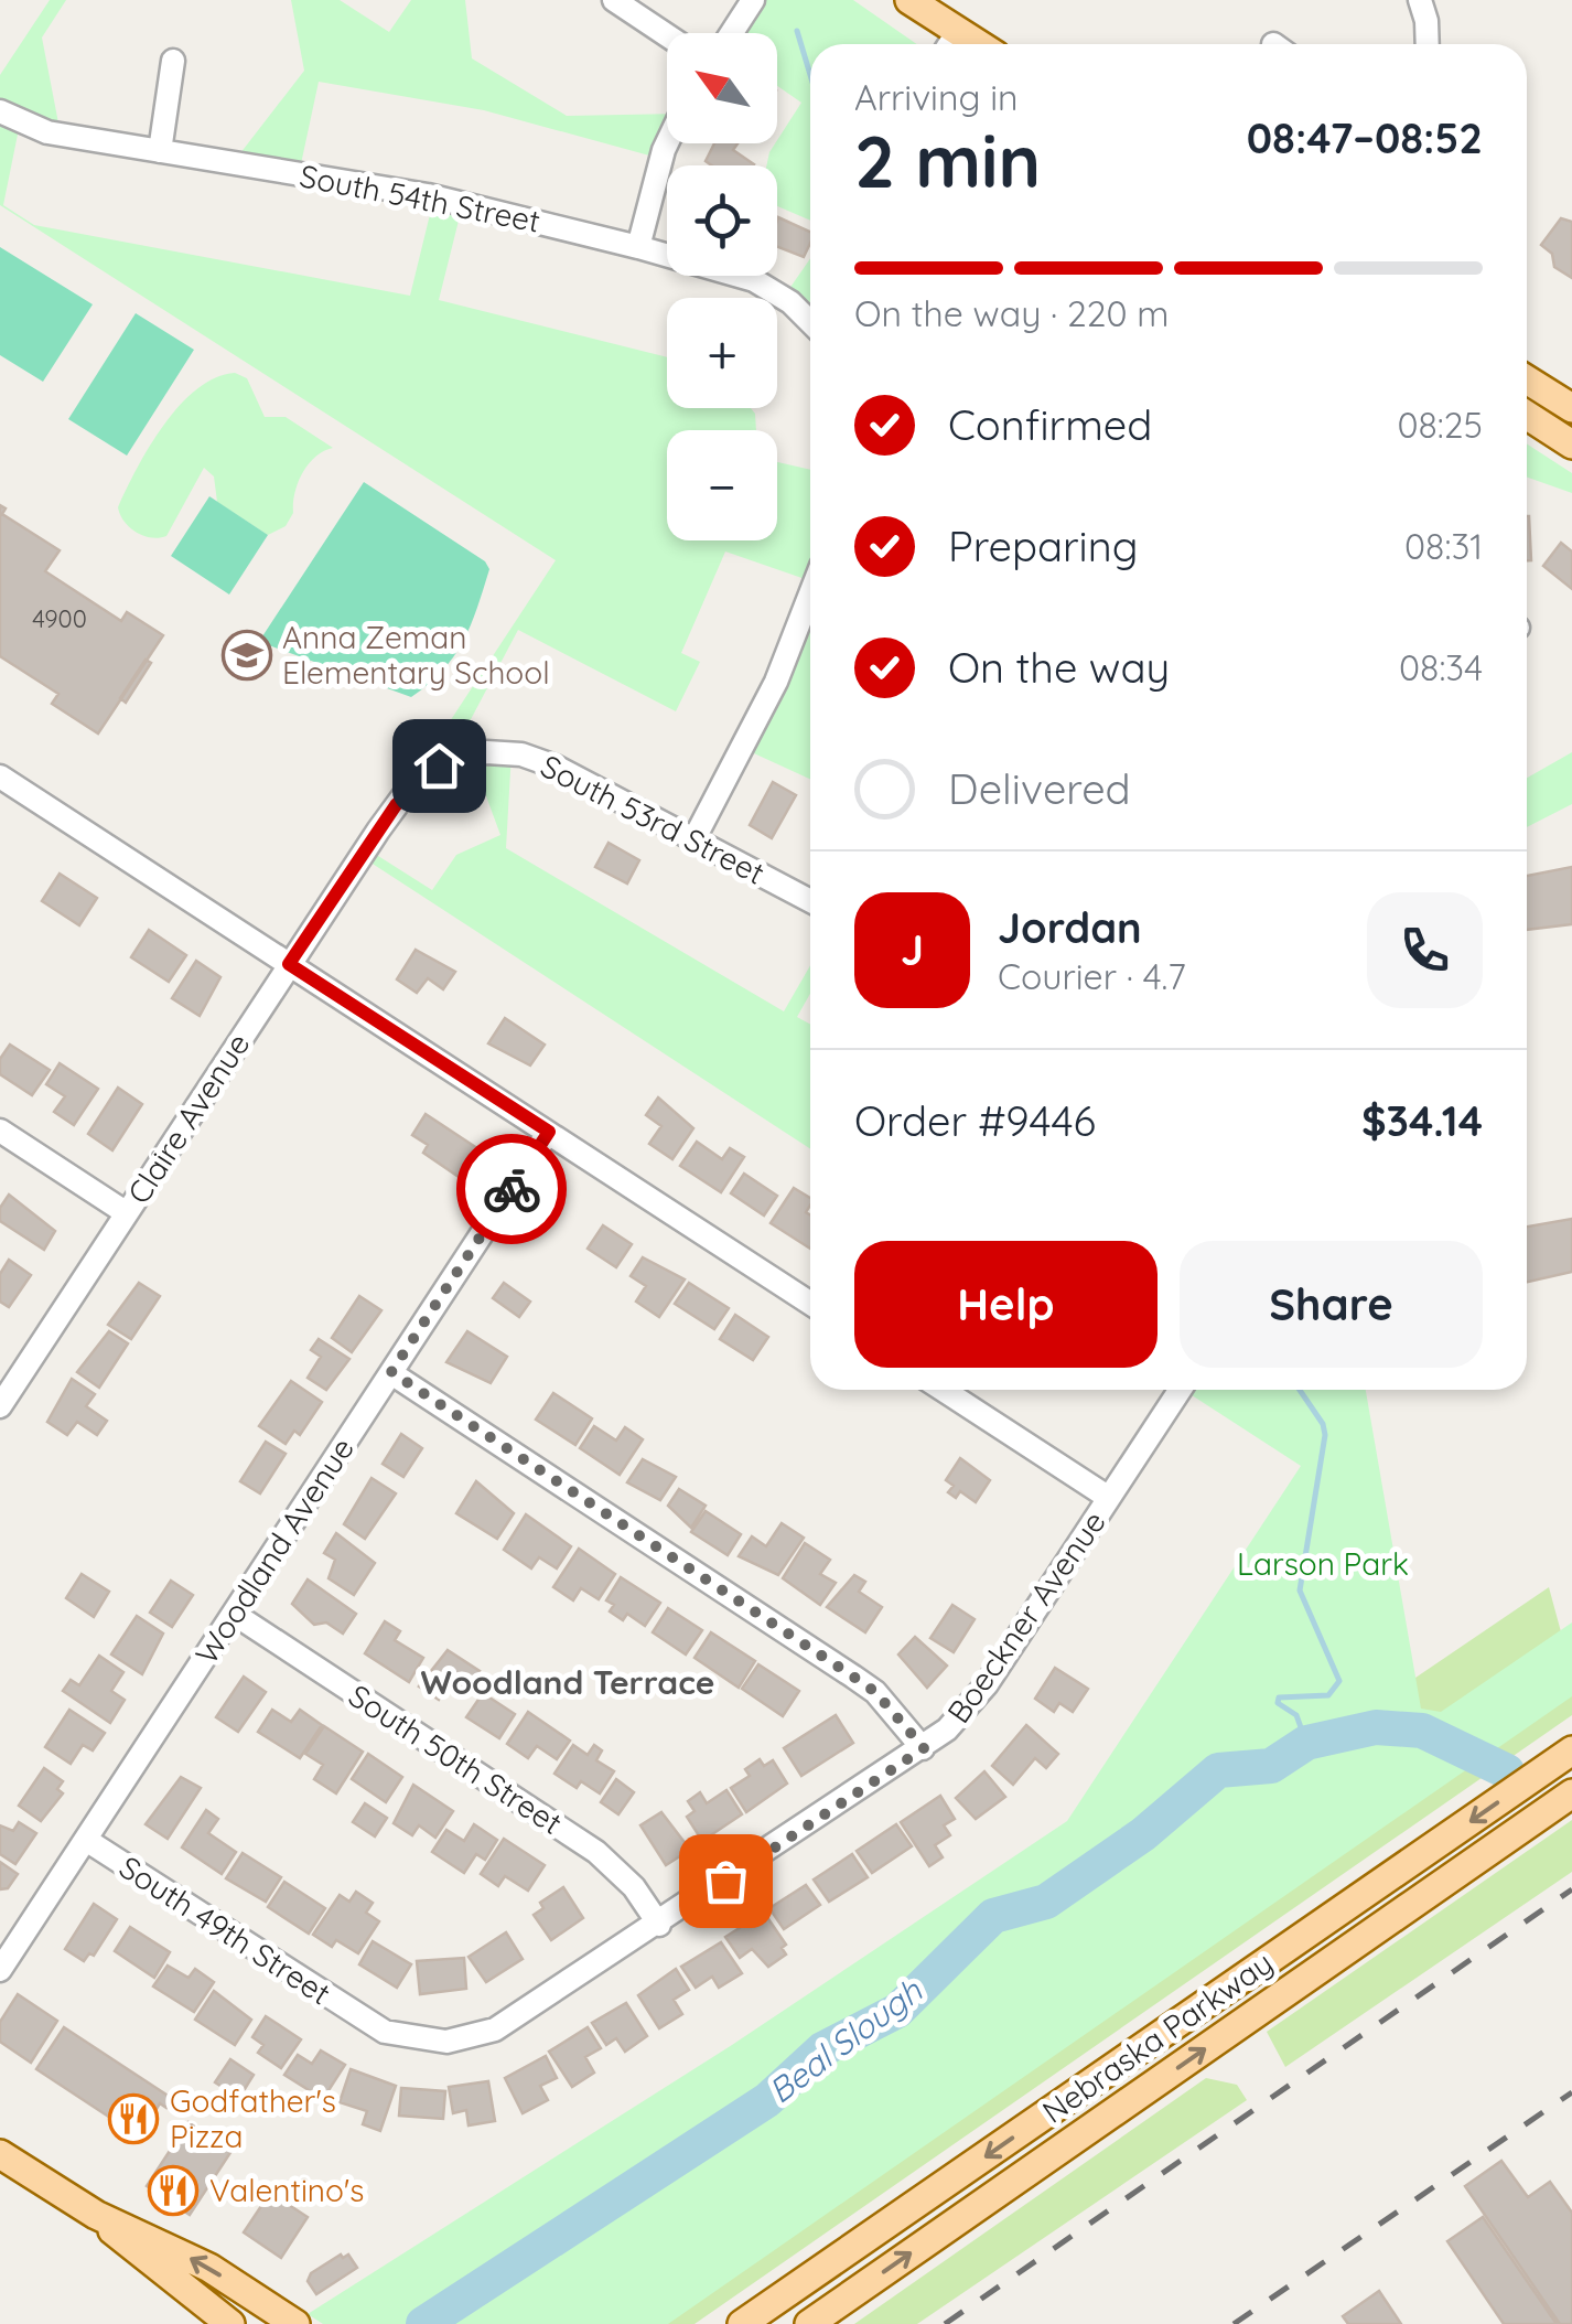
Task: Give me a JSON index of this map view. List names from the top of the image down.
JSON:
{
  "streets": {
    "main road": ["Nebraska Parkway"],
    "street": [
      "South 54th Street",
      "South 53rd Street",
      "Claire Avenue",
      "Woodland Avenue",
      "Boeckner Avenue",
      "South 50th Street",
      "South 49th Street"
    ]
  },
  "crossings": [
    ["South 53rd Street", "Claire Avenue"],
    ["Woodland Avenue", "South 50th Street"],
    ["Woodland Avenue", "South 49th Street"],
    ["Boeckner Avenue", "South 50th Street"],
    ["Boeckner Avenue", "South 49th Street"]
  ],
  "districts": ["Woodland Terrace"],
  "water": ["Beal Slough"],
  "parks": ["Larson Park"],
  "places": {
    "school or university": ["Anna Zeman Elementary School"],
    "restaurant": ["Godfather's Pizza", "Valentino's"]
  },
  "house_numbers": ["4900"],
  "north": "top left",
  "page": {
    "map_buttons": ["+", "−"],
    "heading": ["2 min", "Arriving in", "08:47–08:52"],
    "panel": [
      "Jordan",
      "Courier · 4.7",
      "Order #9446",
      "$34.14"
    ],
    "bar": "On the way · 220 m",
    "list": [
      ["Confirmed", "08:25"],
      ["Preparing", "08:31"],
      ["On the way", "08:34"],
      "Delivered"
    ],
    "round": "J",
    "buttons": ["Help", "Share"]
  }
}
